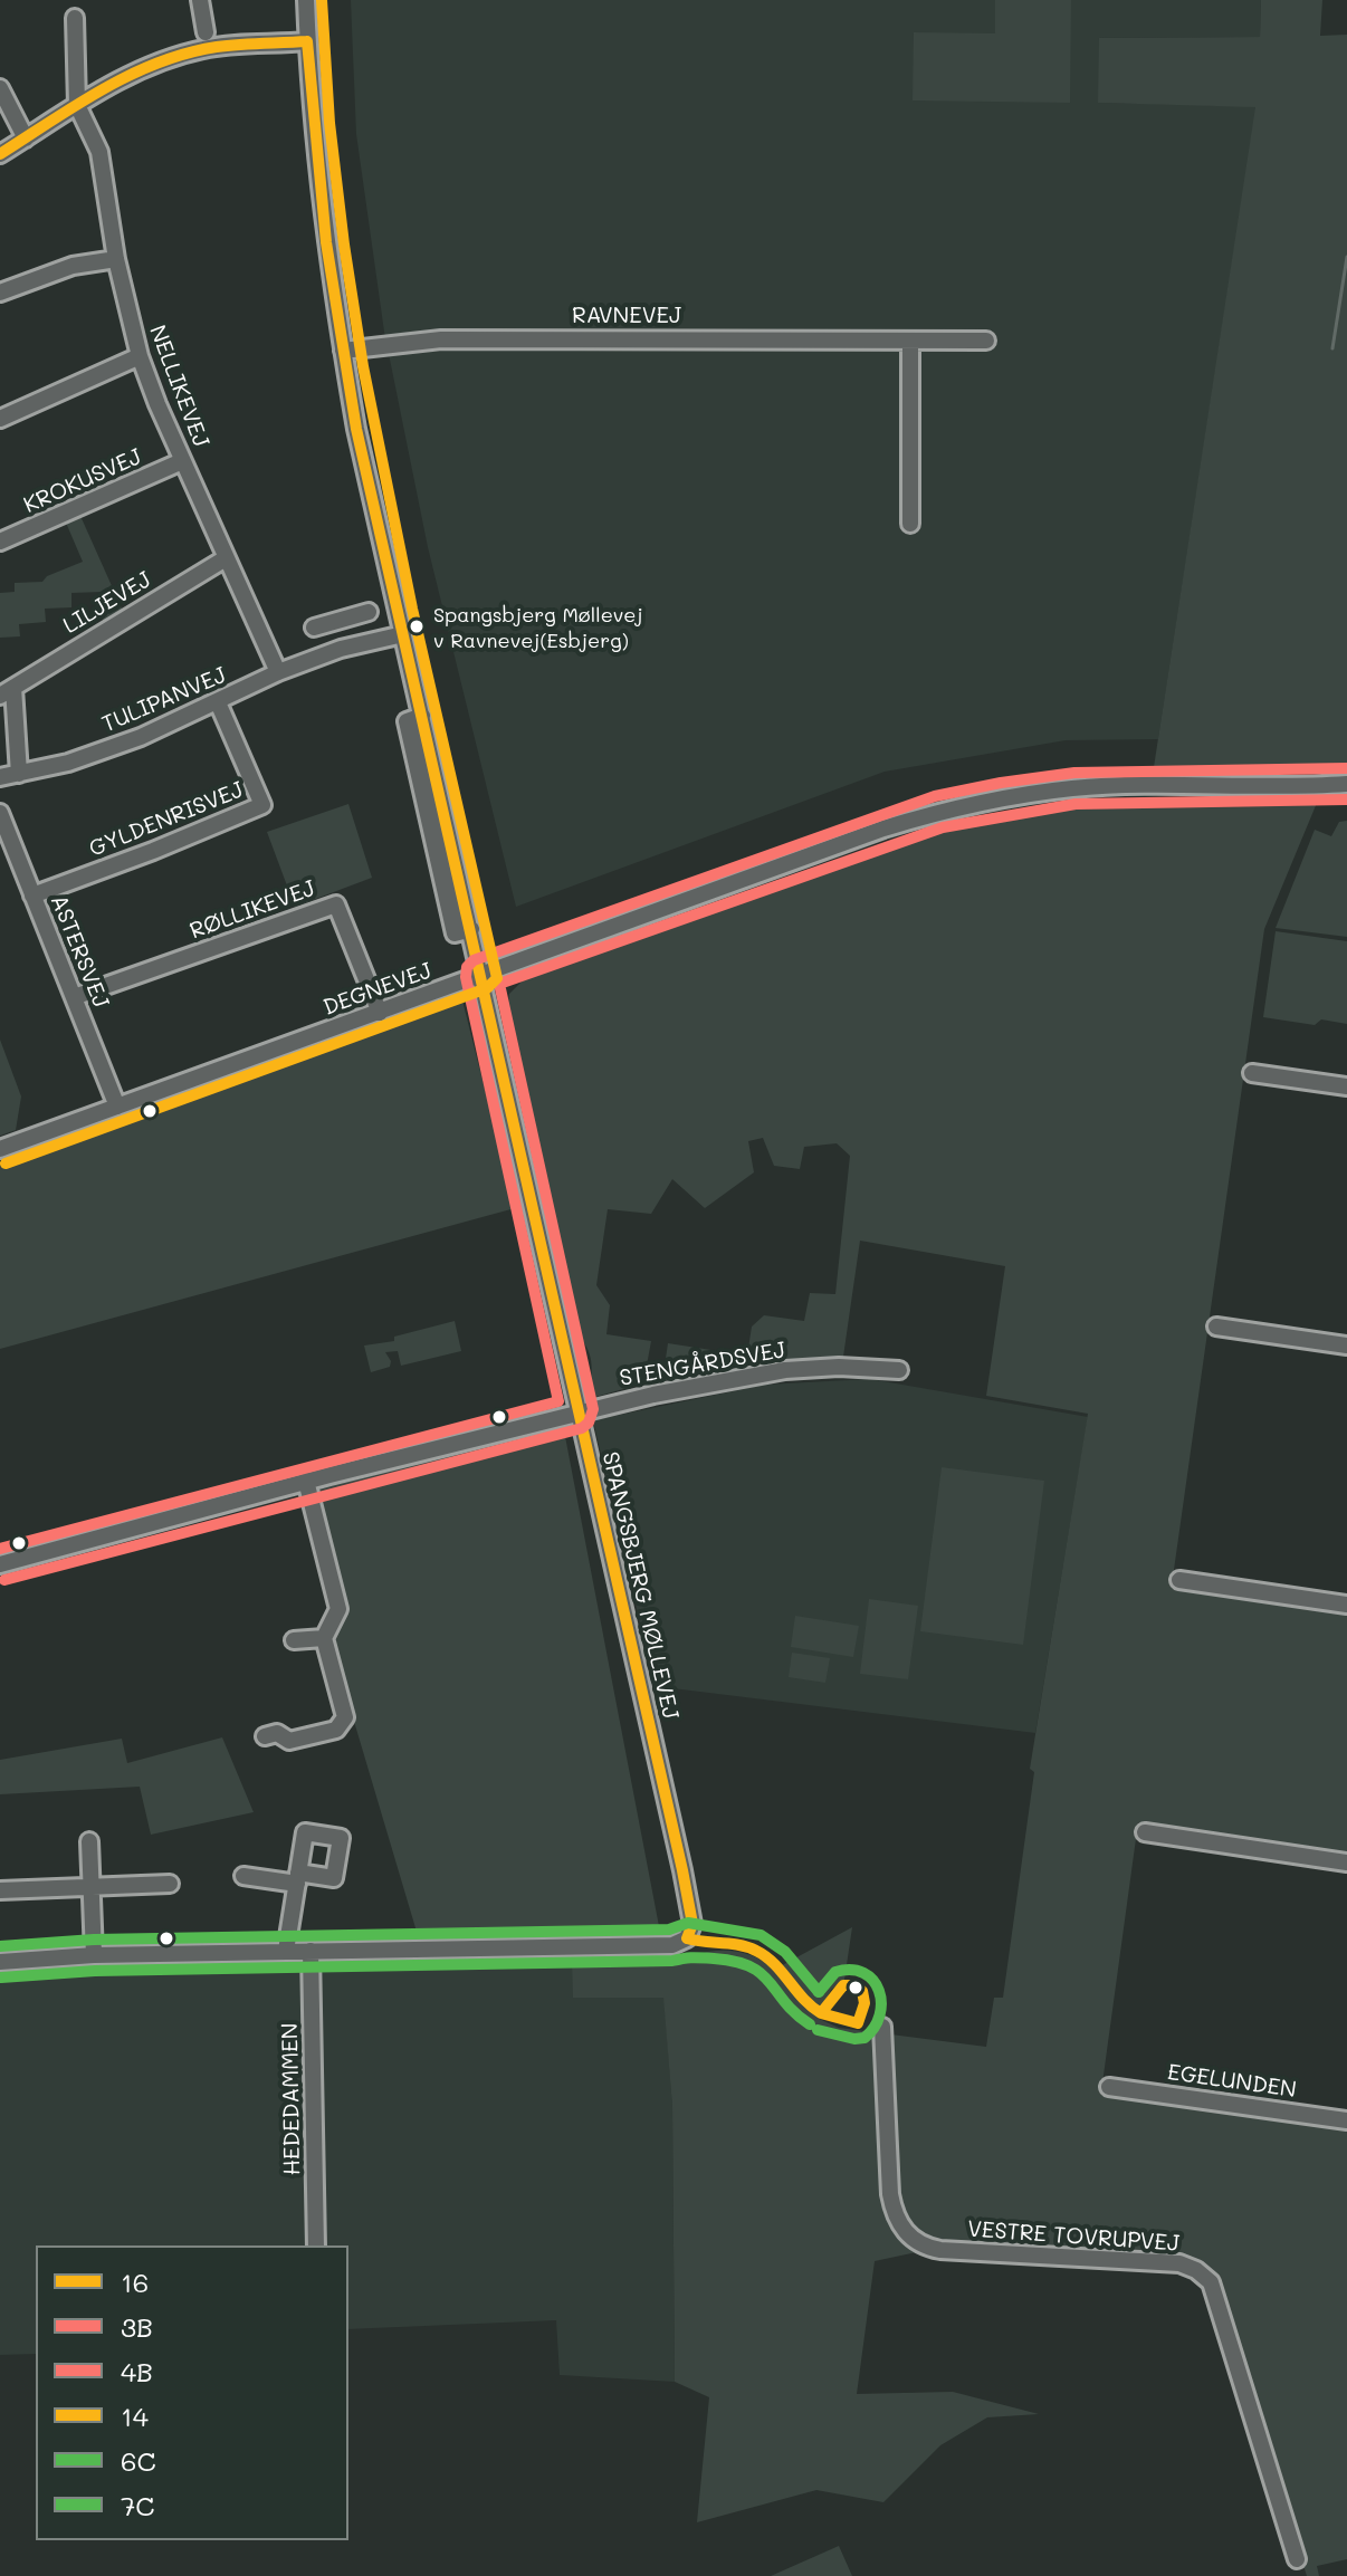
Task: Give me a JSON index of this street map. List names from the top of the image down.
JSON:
{
  "streets": {
    "street": [
      "RAVNEVEJ",
      "NELLIKEVEJ",
      "KROKUSVEJ",
      "LILJEVEJ",
      "TULIPANVEJ",
      "GYLDENRISVEJ",
      "RØLLIKEVEJ",
      "ASTERSVEJ",
      "DEGNEVEJ",
      "STENGÅRDSVEJ",
      "SPANGSBJERG MØLLEVEJ",
      "EGELUNDEN",
      "HEDEDAMMEN",
      "VESTRE TOVRUPVEJ"
    ]
  },
  "crossings": [
    ["RAVNEVEJ", "SPANGSBJERG MØLLEVEJ"],
    ["NELLIKEVEJ", "KROKUSVEJ"],
    ["NELLIKEVEJ", "LILJEVEJ"],
    ["NELLIKEVEJ", "TULIPANVEJ"],
    ["LILJEVEJ", "TULIPANVEJ"],
    ["TULIPANVEJ", "GYLDENRISVEJ"],
    ["TULIPANVEJ", "SPANGSBJERG MØLLEVEJ"],
    ["GYLDENRISVEJ", "ASTERSVEJ"],
    ["RØLLIKEVEJ", "ASTERSVEJ"],
    ["RØLLIKEVEJ", "DEGNEVEJ"],
    ["ASTERSVEJ", "DEGNEVEJ"],
    ["DEGNEVEJ", "SPANGSBJERG MØLLEVEJ"],
    ["STENGÅRDSVEJ", "SPANGSBJERG MØLLEVEJ"],
    ["SPANGSBJERG MØLLEVEJ", "HEDEDAMMEN"]
  ],
  "places": ["Spangsbjerg Møllevej v Ravnevej(Esbjerg)"],
  "lines": [
    "transit line 14",
    "transit line 16",
    "transit line 4B",
    "transit line 3B",
    "transit line 7C",
    "transit line 6C"
  ],
  "legend": [
    "16",
    "3B",
    "4B",
    "14",
    "6C",
    "7C"
  ]
}
